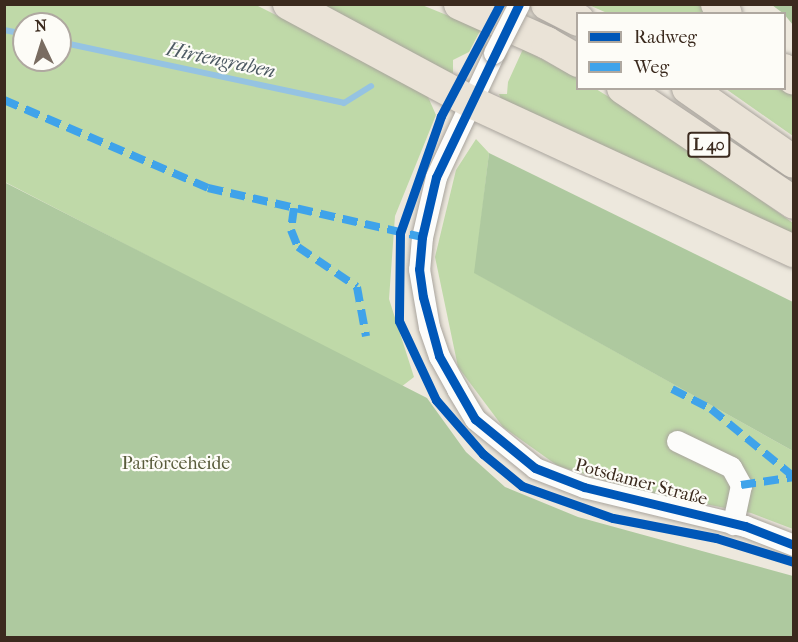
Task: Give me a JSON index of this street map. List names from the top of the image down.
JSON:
{
  "streets": {
    "highway": ["L 40"],
    "street": ["Potsdamer Straße"]
  },
  "water": ["Hirtengraben"],
  "parks": ["Parforceheide"],
  "legend": ["Radweg", "Weg"],
  "north": "top"
}
